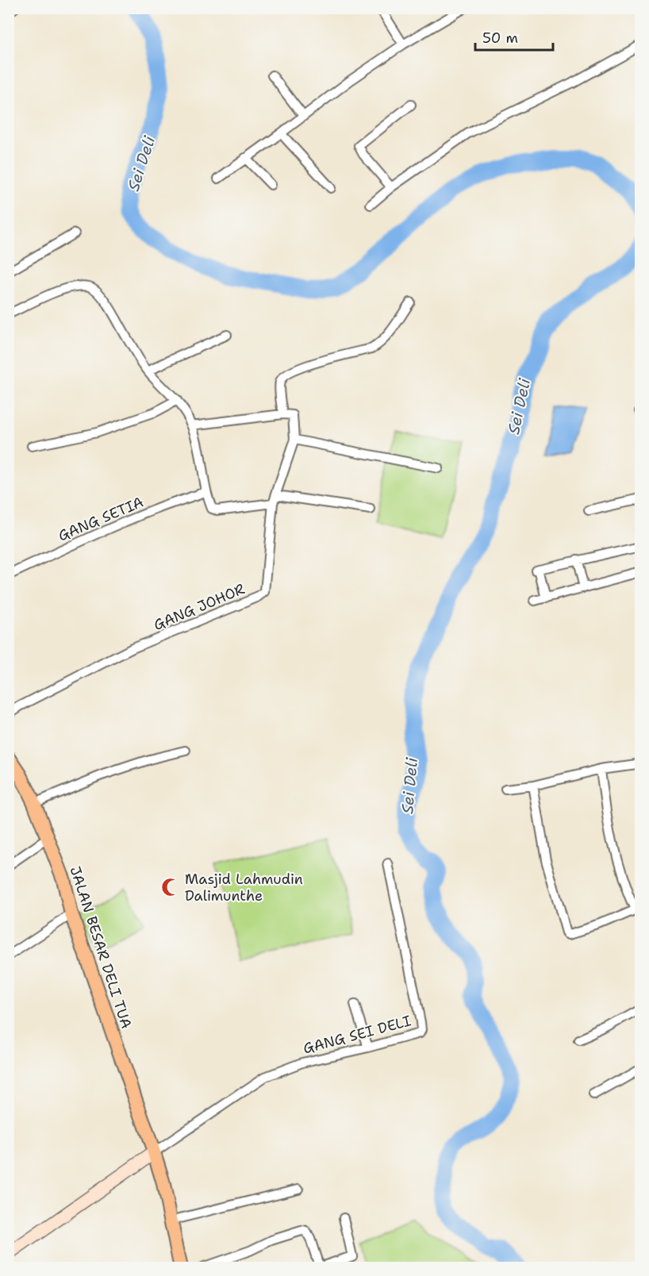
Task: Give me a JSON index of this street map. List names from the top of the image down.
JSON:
{
  "streets": {
    "main road": ["JALAN BESAR DELI TUA"],
    "street": ["GANG SETIA", "GANG JOHOR", "GANG SEI DELI"]
  },
  "crossings": [
    ["JALAN BESAR DELI TUA", "GANG SEI DELI"]
  ],
  "water": ["Sei Deli"],
  "places": {
    "mosque": ["Masjid Lahmudin Dalimunthe"]
  },
  "scale_bar": "50 m"
}
